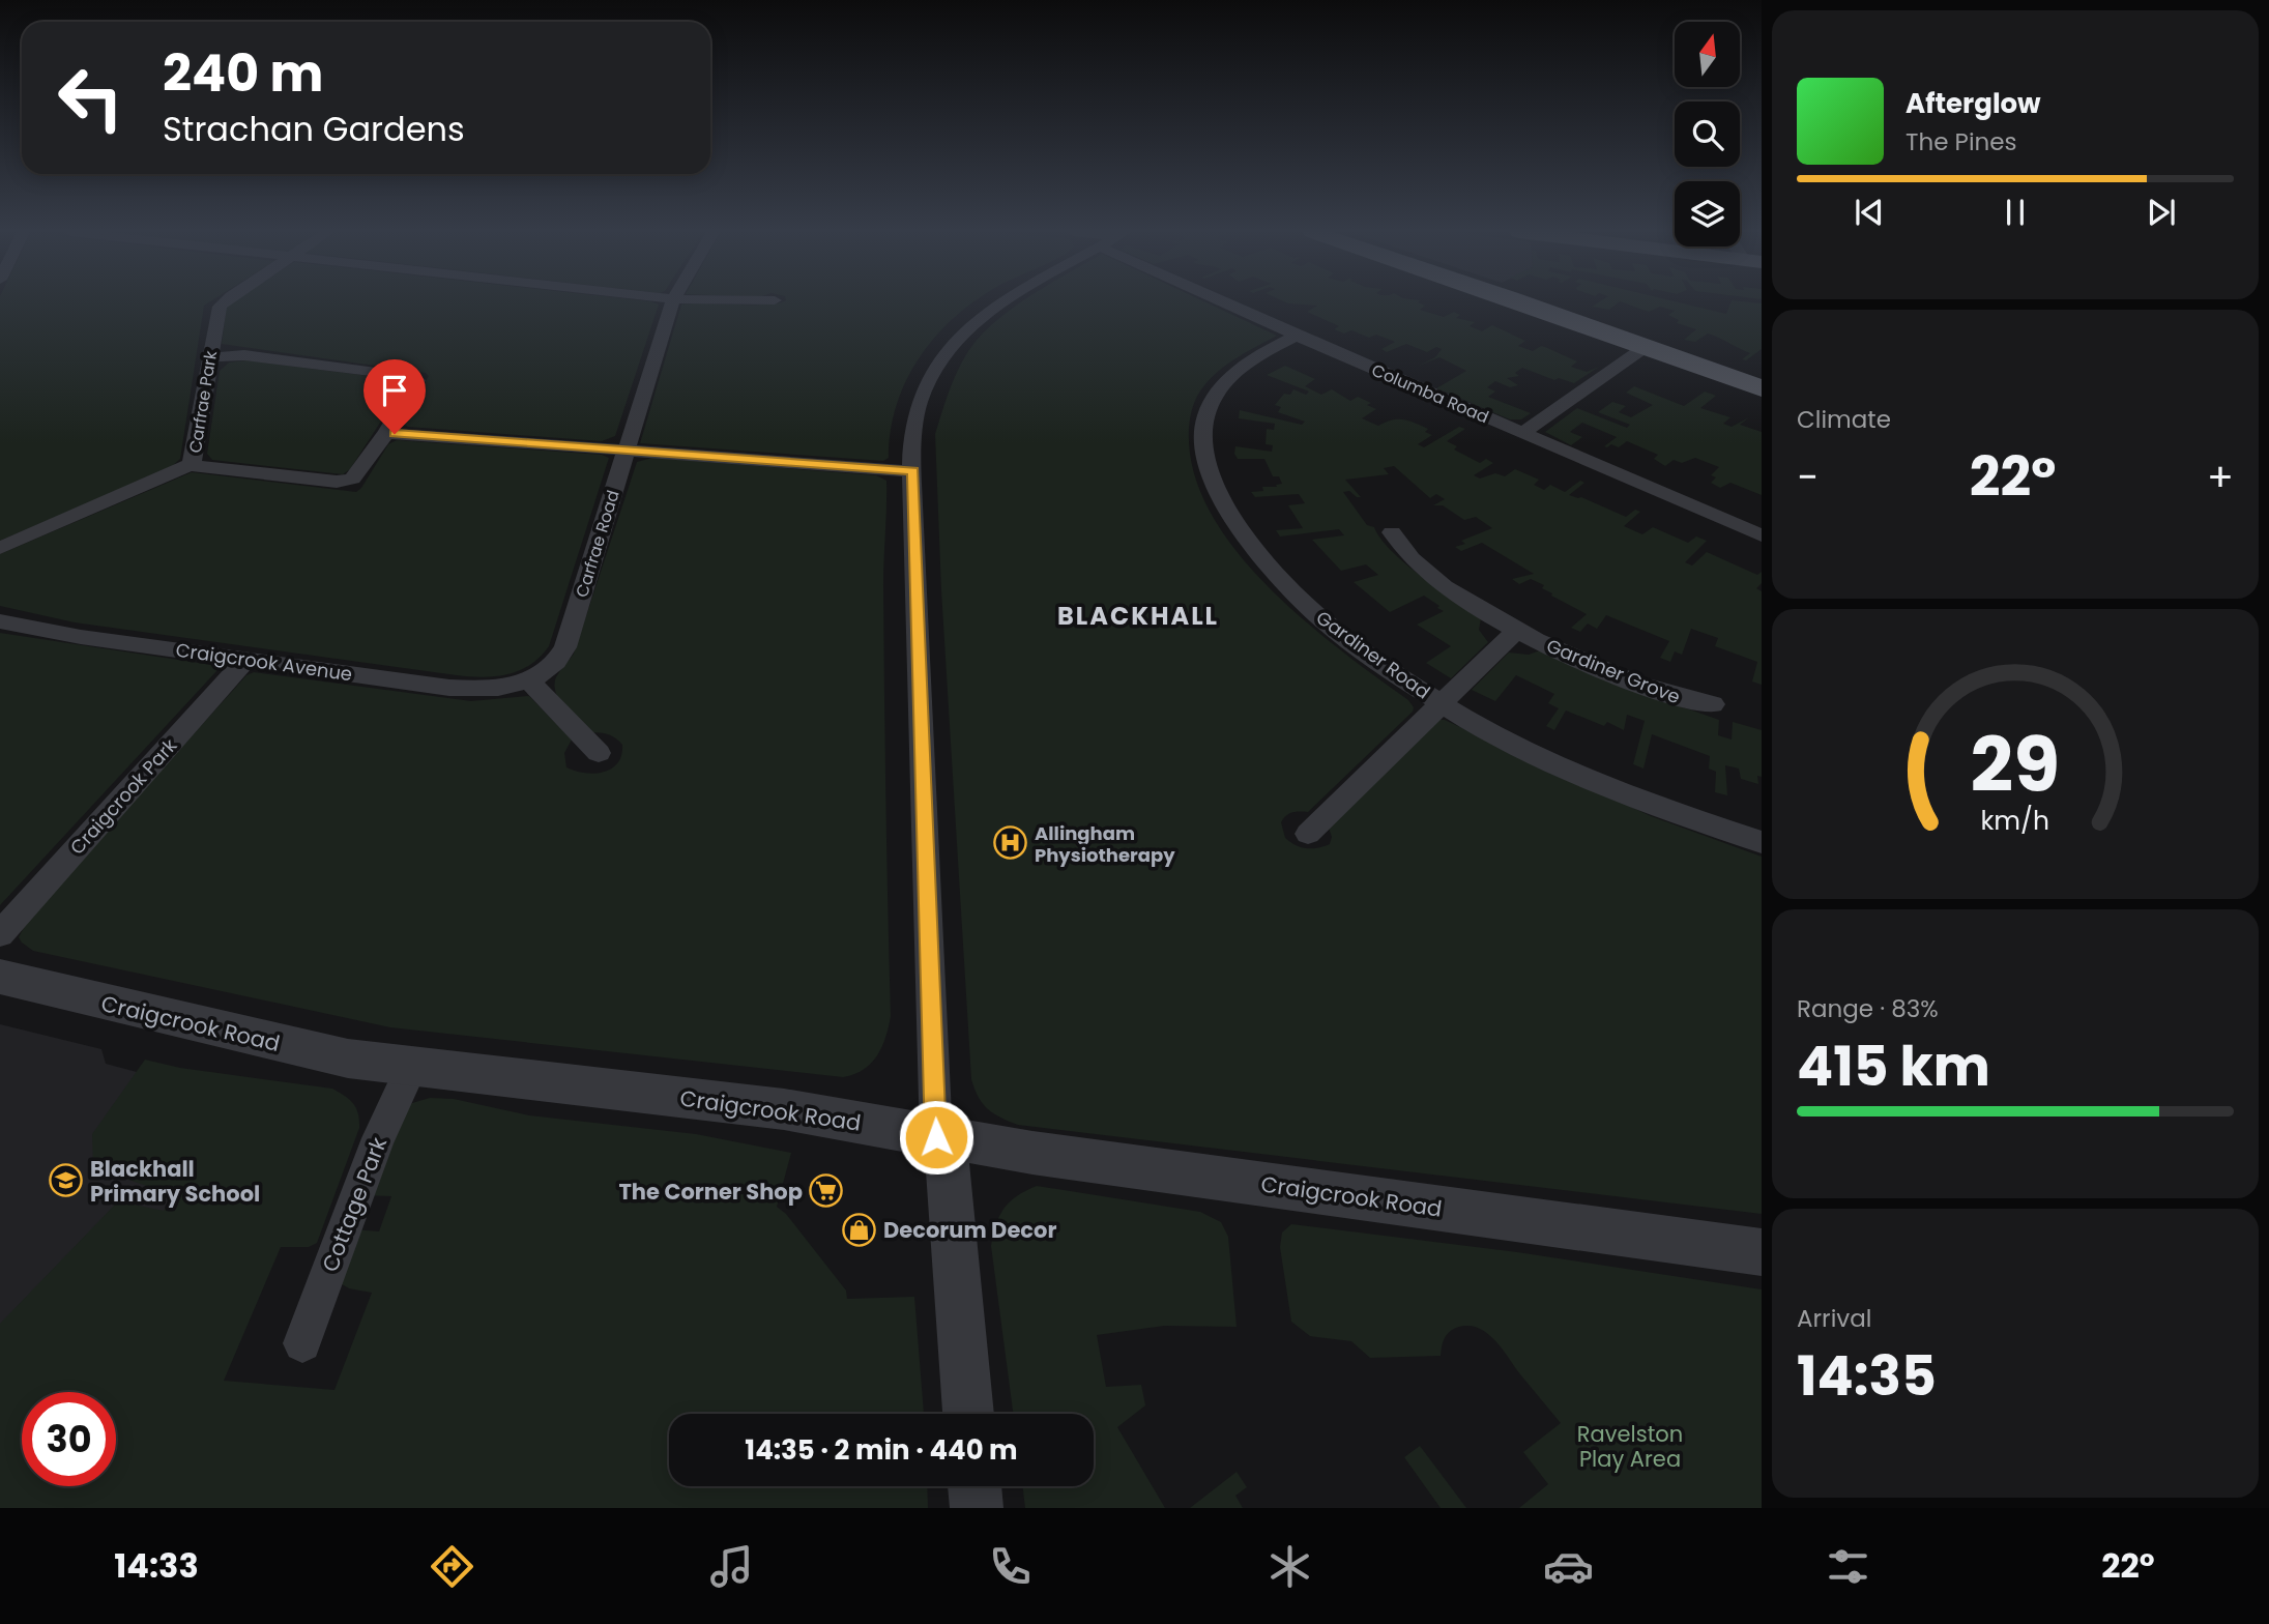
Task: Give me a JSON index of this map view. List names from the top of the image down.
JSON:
{
  "streets": {
    "street": [
      "Columba Road",
      "Carfrae Park",
      "Carfrae Road",
      "Gardiner Road",
      "Craigcrook Avenue",
      "Gardiner Grove",
      "Craigcrook Park",
      "Craigcrook Road",
      "Cottage Park"
    ]
  },
  "crossings": [
    ["Columba Road", "Gardiner Road"],
    ["Carfrae Road", "Craigcrook Avenue"],
    ["Craigcrook Avenue", "Craigcrook Park"],
    ["Craigcrook Road", "Cottage Park"]
  ],
  "districts": ["BLACKHALL"],
  "parks": ["Ravelston Play Area"],
  "places": {
    "hospital": ["Allingham Physiotherapy"],
    "school or university": ["Blackhall Primary School"],
    "supermarket": ["The Corner Shop"],
    "shop": ["Decorum Decor"]
  },
  "north": "top",
  "page": {
    "turn": ["240 m", "Strachan Gardens"],
    "song": ["Afterglow", "The Pines"],
    "tile": [
      "Climate",
      ["Range · 83%", "415 km"],
      ["Arrival", "14:35"]
    ],
    "heat": ["−", "22°", "+"],
    "limit": "30",
    "trip": "14:35 · 2 min · 440 m",
    "tabs": ["14:33", "22°"],
    "gauge": ["29", "km/h"]
  }
}
